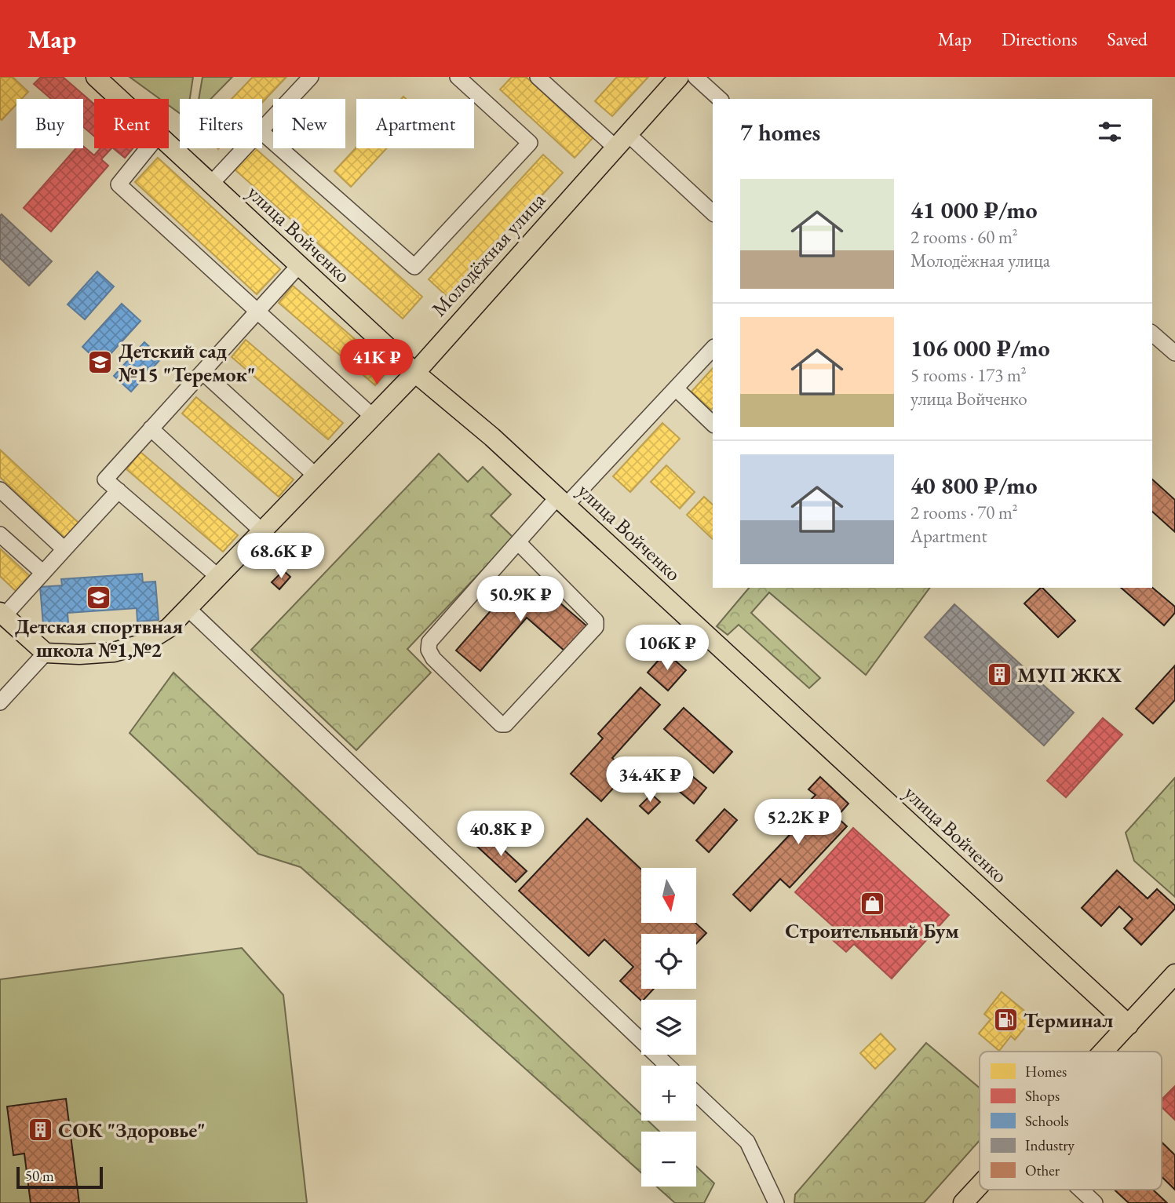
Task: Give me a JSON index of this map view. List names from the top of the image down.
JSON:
{
  "streets": {
    "main road": ["улица Войченко", "Молодёжная улица"]
  },
  "crossings": [
    ["улица Войченко", "Молодёжная улица"]
  ],
  "places": {
    "school or university": ["Детский сад №15 \"Теремок\"", "Детская спортвная школа №1,№2"],
    "building": ["МУП ЖКХ", "СОК \"Здоровье\""],
    "shop": ["Строительный Бум"],
    "fuel station": ["Терминал"]
  },
  "legend": [
    "Homes",
    "Shops",
    "Schools",
    "Industry",
    "Other"
  ],
  "scale_bar": "50 m",
  "north": "bottom",
  "page": {
    "header": "Map",
    "nav": ["Map", "Directions", "Saved"],
    "chip": [
      "Buy",
      "Rent",
      "Filters",
      "New",
      "Apartment"
    ],
    "heading": "7 homes",
    "list": [
      {
        "name": "41 000 ₽/mo",
        "note": "2 rooms · 60 m² · Молодёжная улица"
      },
      {
        "name": "106 000 ₽/mo",
        "note": "5 rooms · 173 m² · улица Войченко"
      },
      {
        "name": "40 800 ₽/mo",
        "note": "2 rooms · 70 m² · Apartment"
      }
    ],
    "price": [
      "41K ₽",
      "68.6K ₽",
      "50.9K ₽",
      "106K ₽",
      "34.4K ₽",
      "52.2K ₽",
      "40.8K ₽"
    ],
    "map_buttons": ["+", "−"],
    "scale": "50 m"
  }
}
